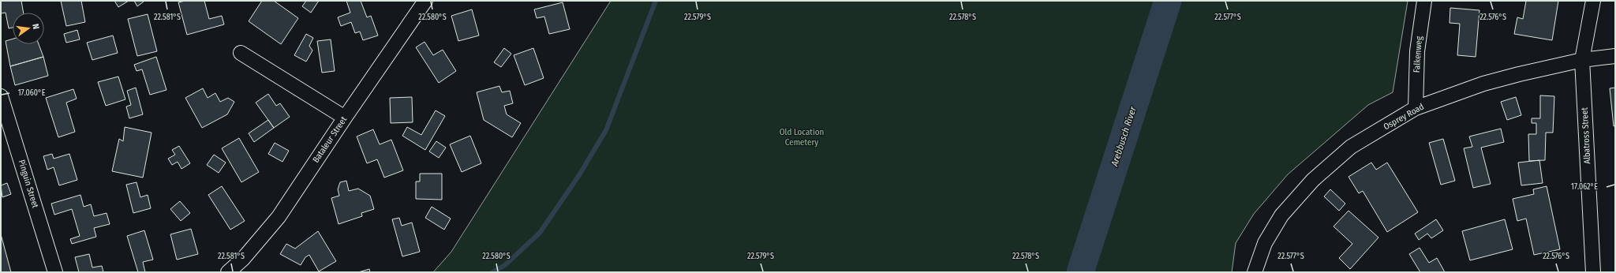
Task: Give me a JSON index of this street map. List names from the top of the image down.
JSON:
{
  "streets": {
    "street": [
      "Falkenweg",
      "Osprey Road",
      "Albatross Street",
      "Bataleur Street",
      "Pinguin Street"
    ]
  },
  "crossings": [
    ["Falkenweg", "Osprey Road"],
    ["Osprey Road", "Albatross Street"]
  ],
  "water": ["Arebbusch River"],
  "parks": ["Old Location Cemetery"],
  "north": "right",
  "coordinates": [
    "22.581°S",
    "22.580°S",
    "22.579°S",
    "22.578°S",
    "22.577°S",
    "22.576°S",
    "17.060°E",
    "17.062°E"
  ]
}
